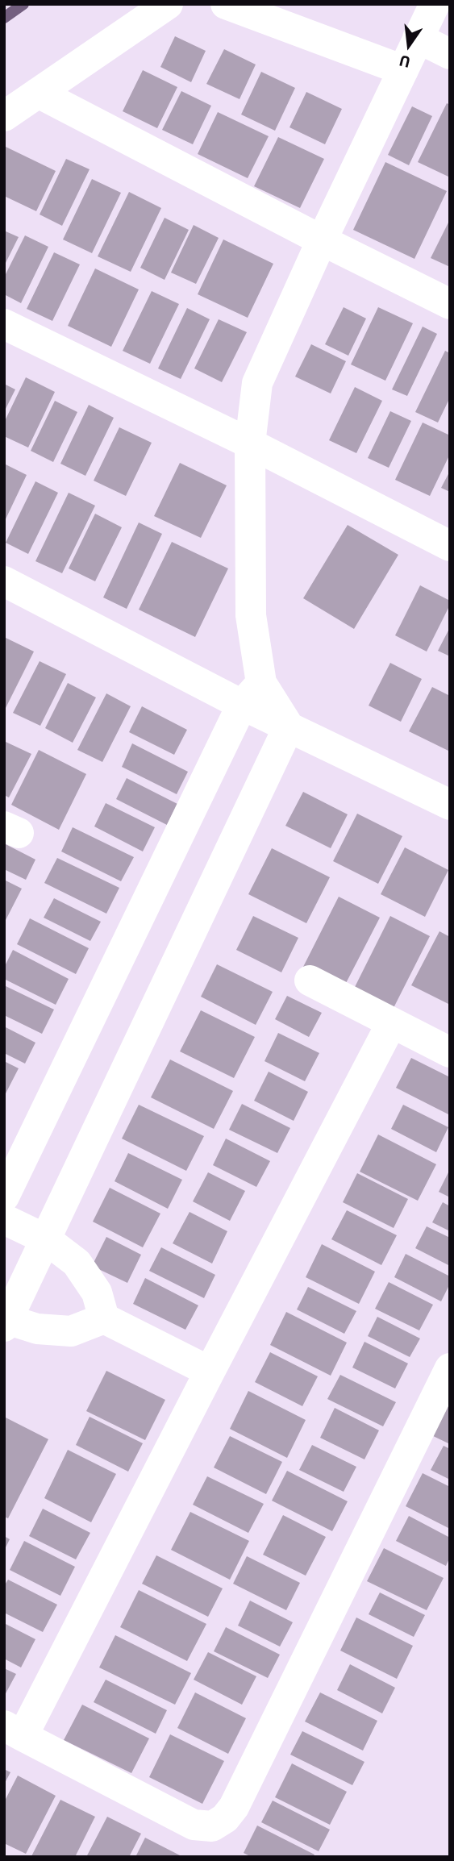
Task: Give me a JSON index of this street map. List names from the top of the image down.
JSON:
{
  "north": "bottom"
}
